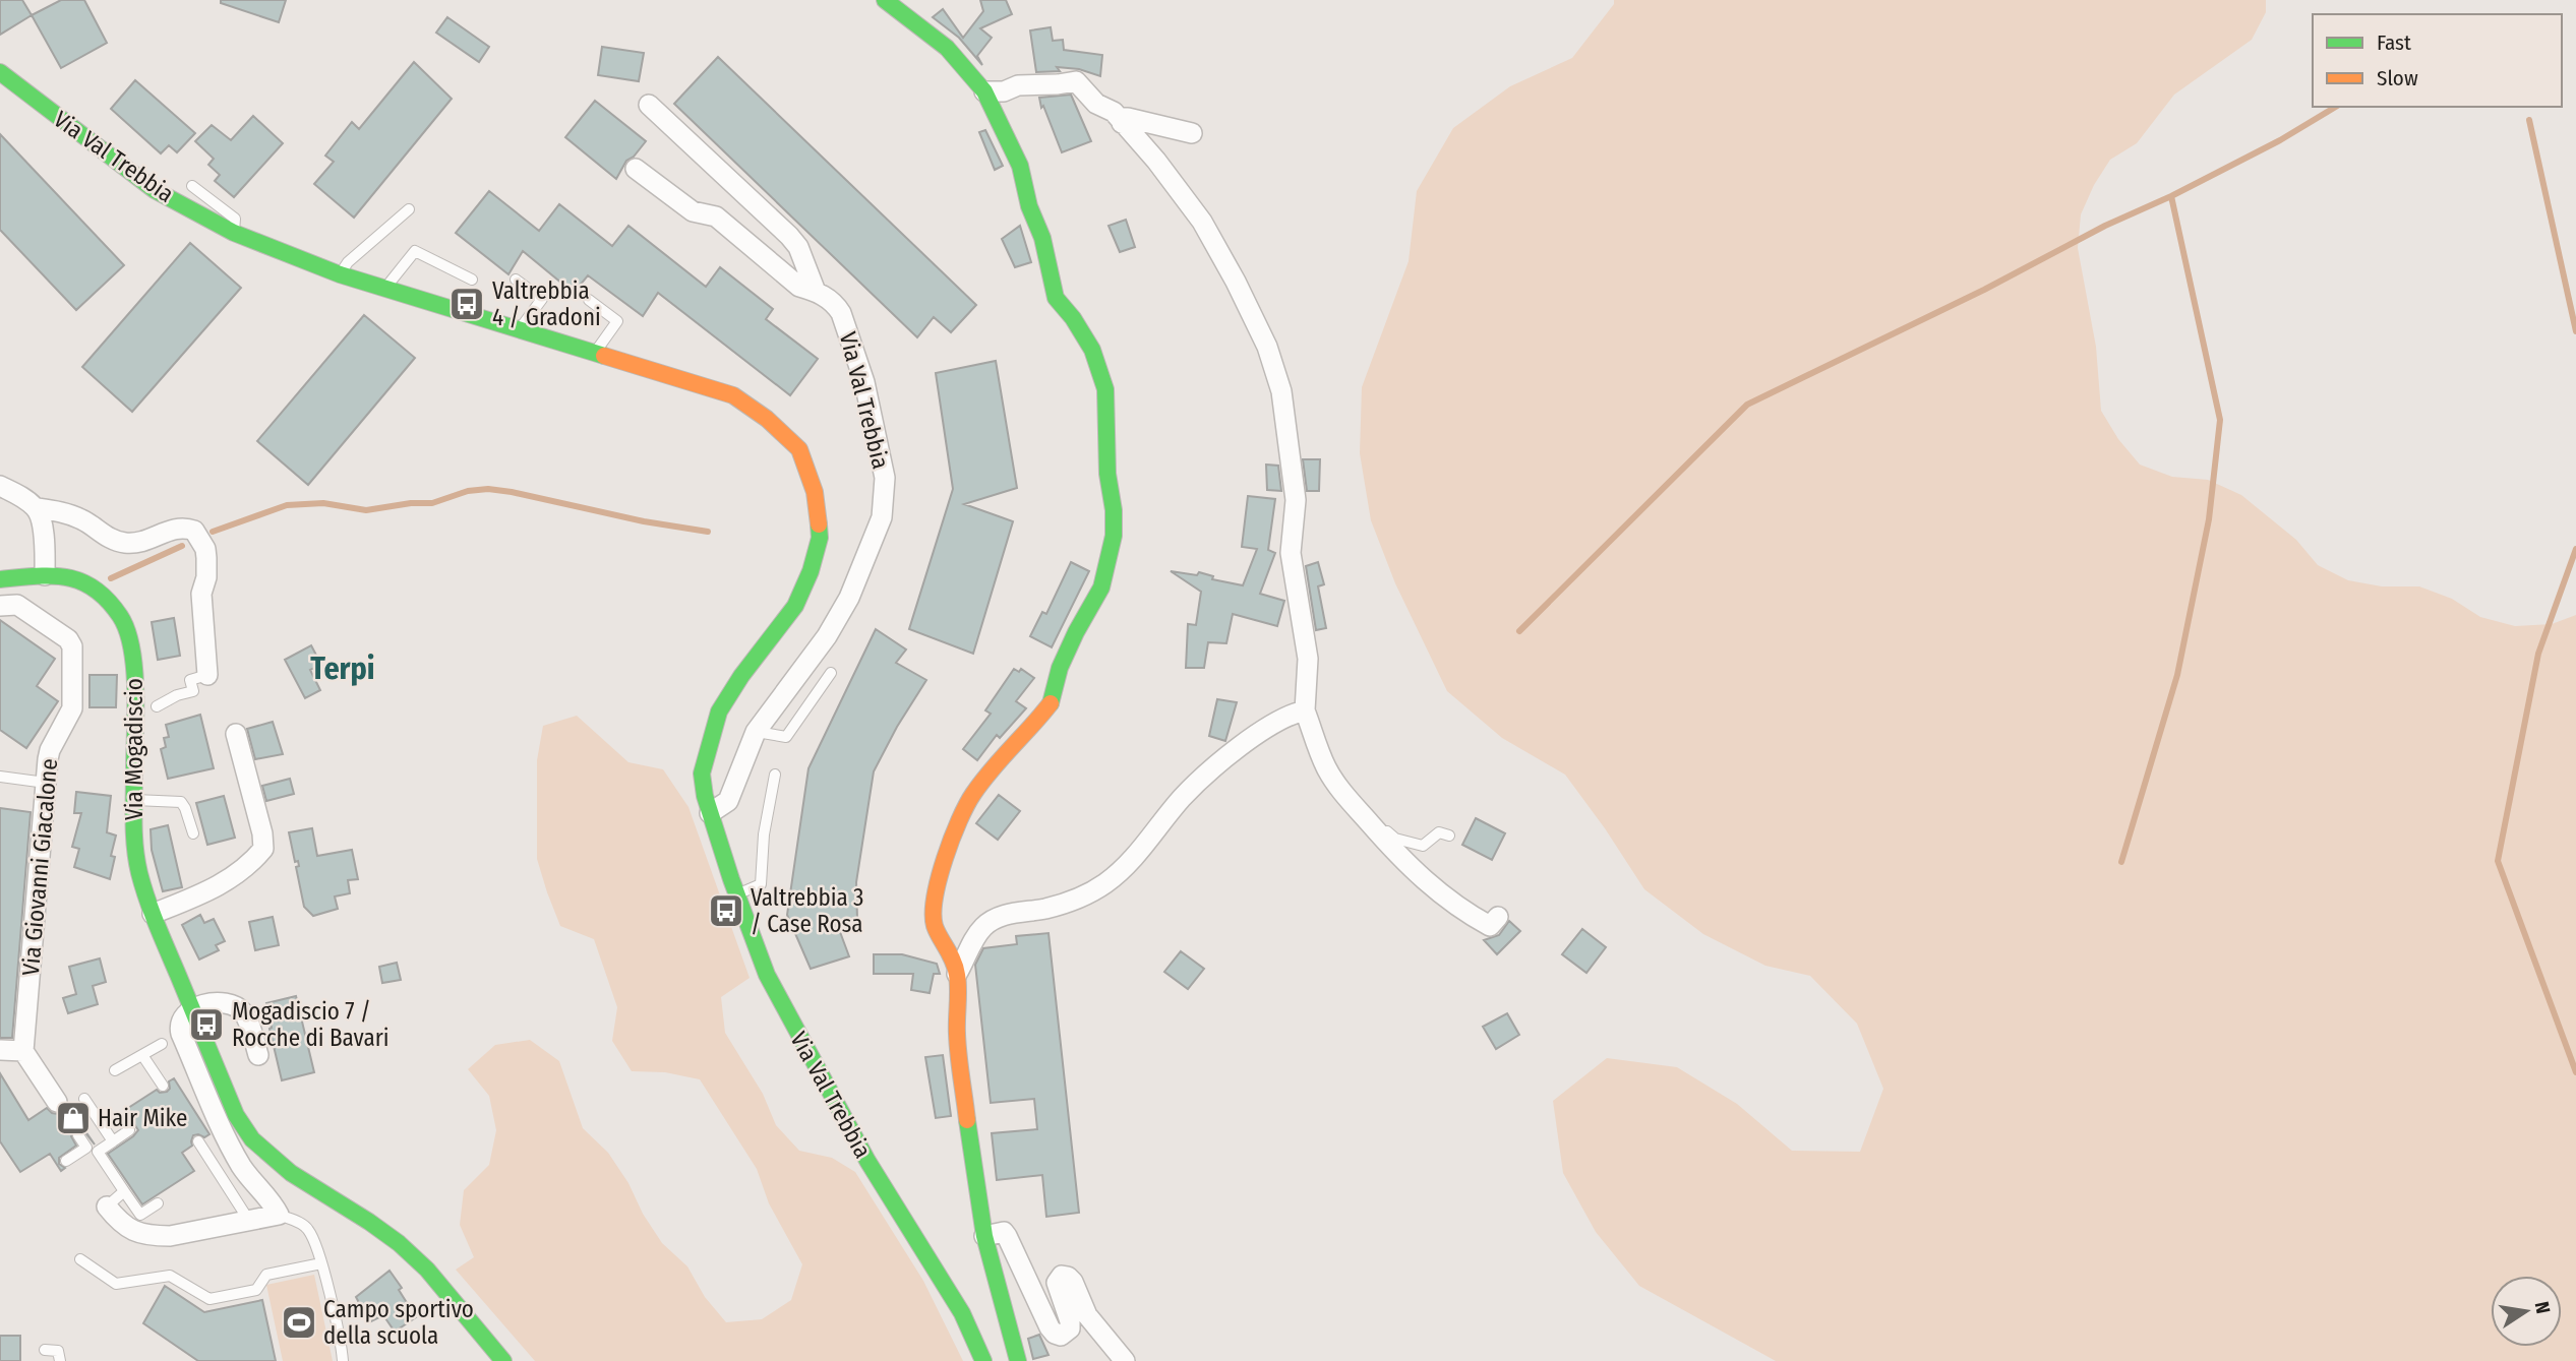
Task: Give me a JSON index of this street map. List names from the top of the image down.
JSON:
{
  "streets": {
    "street": ["Via Val Trebbia", "Via Mogadiscio", "Via Giovanni Giacalone"]
  },
  "districts": ["Terpi"],
  "places": {
    "bus stop": ["Valtrebbia 4 / Gradoni", "Valtrebbia 3 / Case Rosa", "Mogadiscio 7 / Rocche di Bavari"],
    "shop": ["Hair Mike"],
    "sports": ["Campo sportivo della scuola"]
  },
  "legend": ["Fast", "Slow"],
  "north": "right"
}
